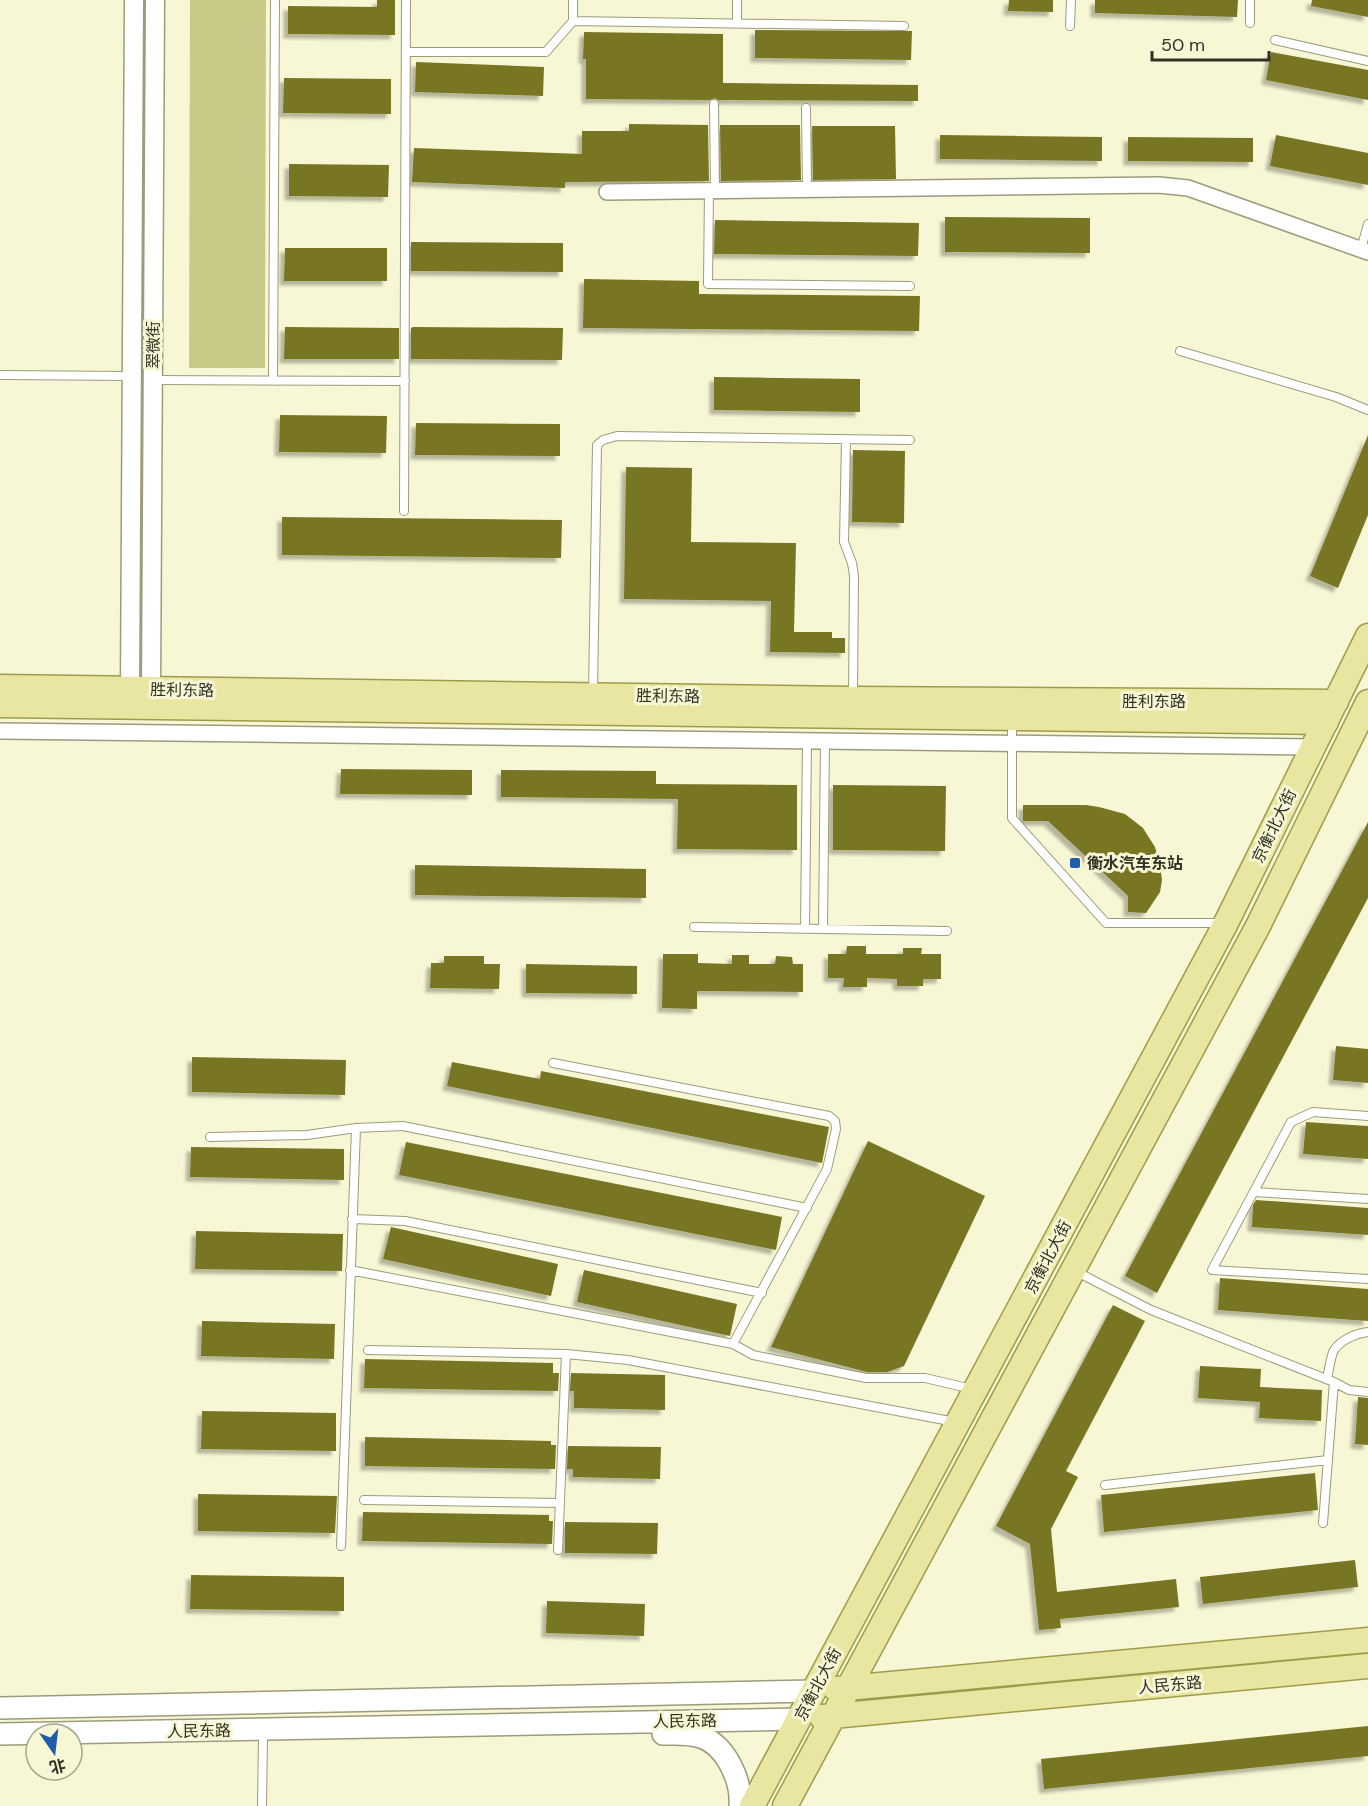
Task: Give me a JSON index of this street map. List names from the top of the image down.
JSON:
{
  "streets": {
    "main road": ["胜利东路", "京衡北大街", "人民东路"],
    "street": ["翠微街"]
  },
  "crossings": [
    ["翠微街", "胜利东路"],
    ["胜利东路", "京衡北大街"],
    ["京衡北大街", "人民东路"]
  ],
  "places": {
    "transit": ["衡水汽车东站"]
  },
  "scale_bar": "50 m",
  "north": "bottom"
}
